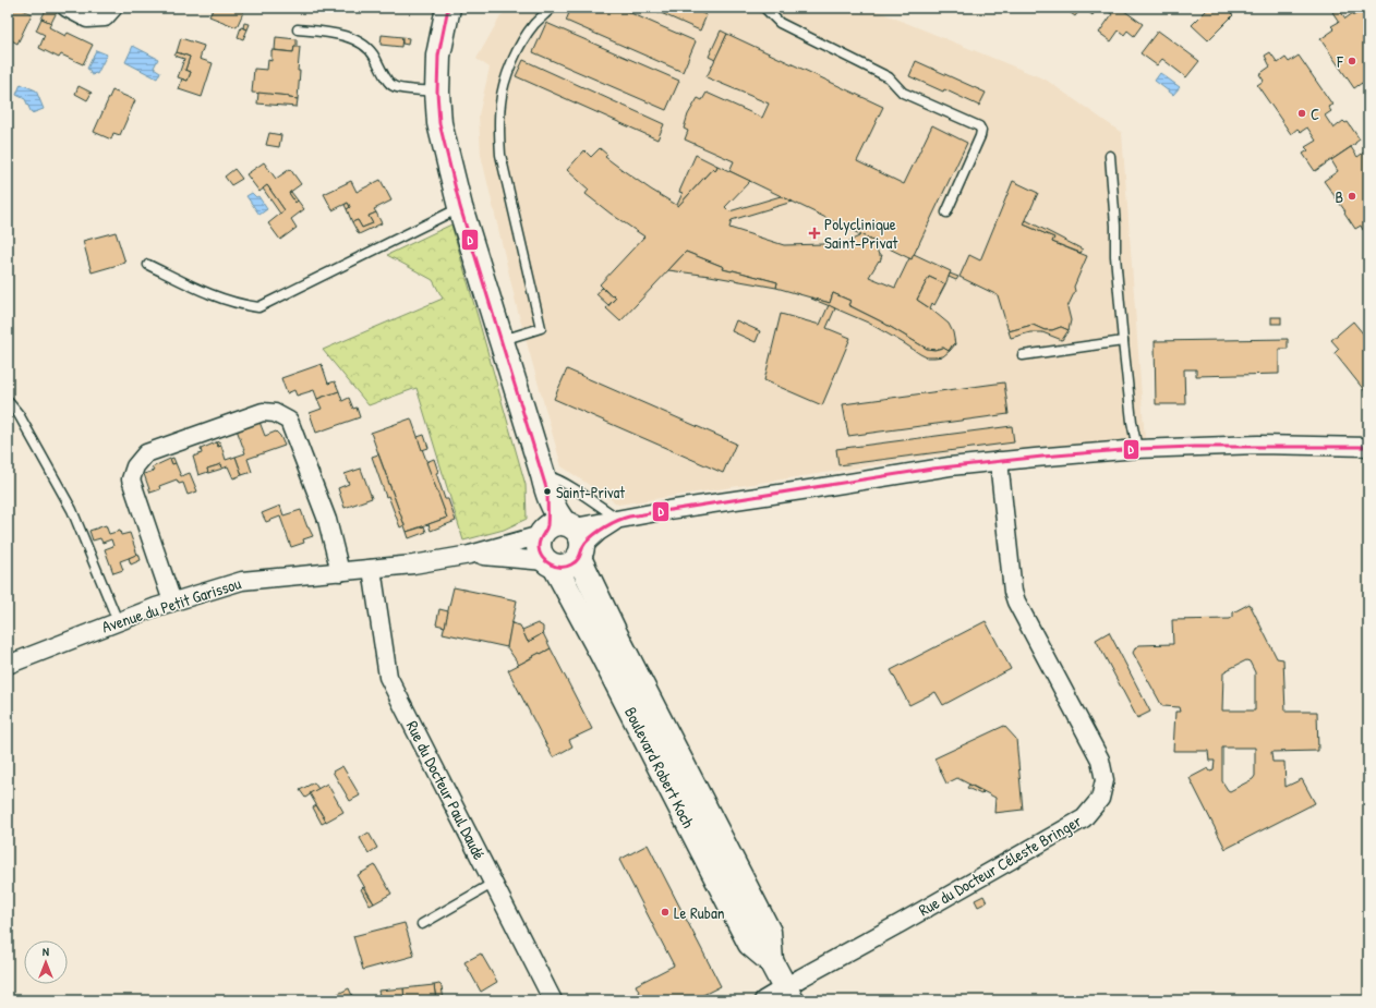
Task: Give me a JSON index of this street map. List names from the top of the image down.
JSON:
{
  "streets": {
    "street": [
      "Avenue du Petit Garissou",
      "Boulevard Robert Koch",
      "Rue du Docteur Paul Daudé",
      "Rue du Docteur Céleste Bringer"
    ]
  },
  "crossings": [
    ["Avenue du Petit Garissou", "Boulevard Robert Koch"],
    ["Avenue du Petit Garissou", "Rue du Docteur Paul Daudé"],
    ["Boulevard Robert Koch", "Rue du Docteur Céleste Bringer"]
  ],
  "places": {
    "other": [
      "F",
      "C",
      "B",
      "Saint-Privat",
      "Le Ruban"
    ],
    "health": ["Polyclinique Saint-Privat"]
  },
  "lines": ["transit line D"],
  "north": "top"
}
